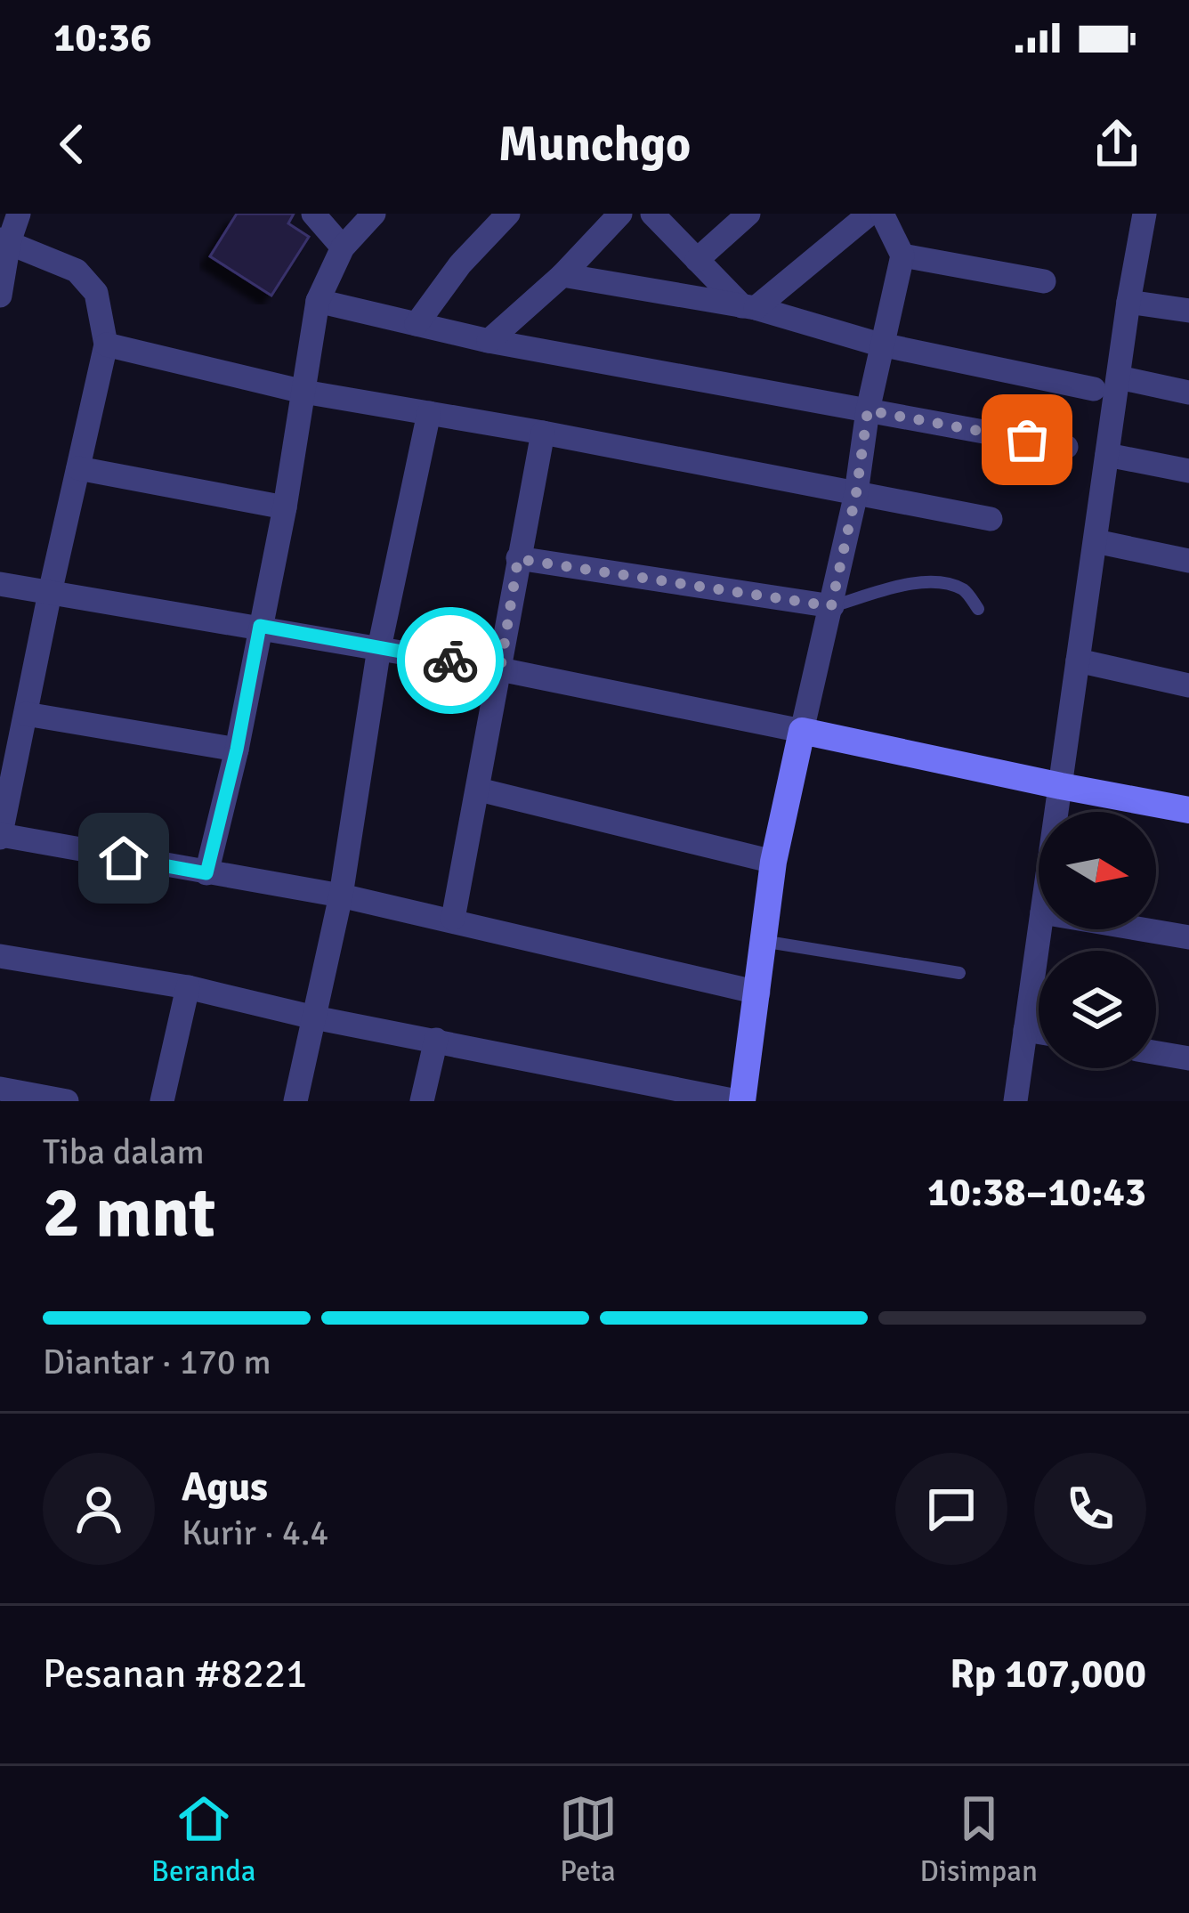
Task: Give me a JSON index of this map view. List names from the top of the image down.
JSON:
{
  "north": "right",
  "page": {
    "status": "10:36",
    "header": "Munchgo",
    "heading": ["2 mnt", "Tiba dalam", "10:38–10:43"],
    "panel": [
      "Agus",
      "Kurir · 4.4",
      "Pesanan #8221",
      "Rp 107,000"
    ],
    "bar": "Diantar · 170 m",
    "tabs": ["Beranda", "Peta", "Disimpan"]
  }
}
